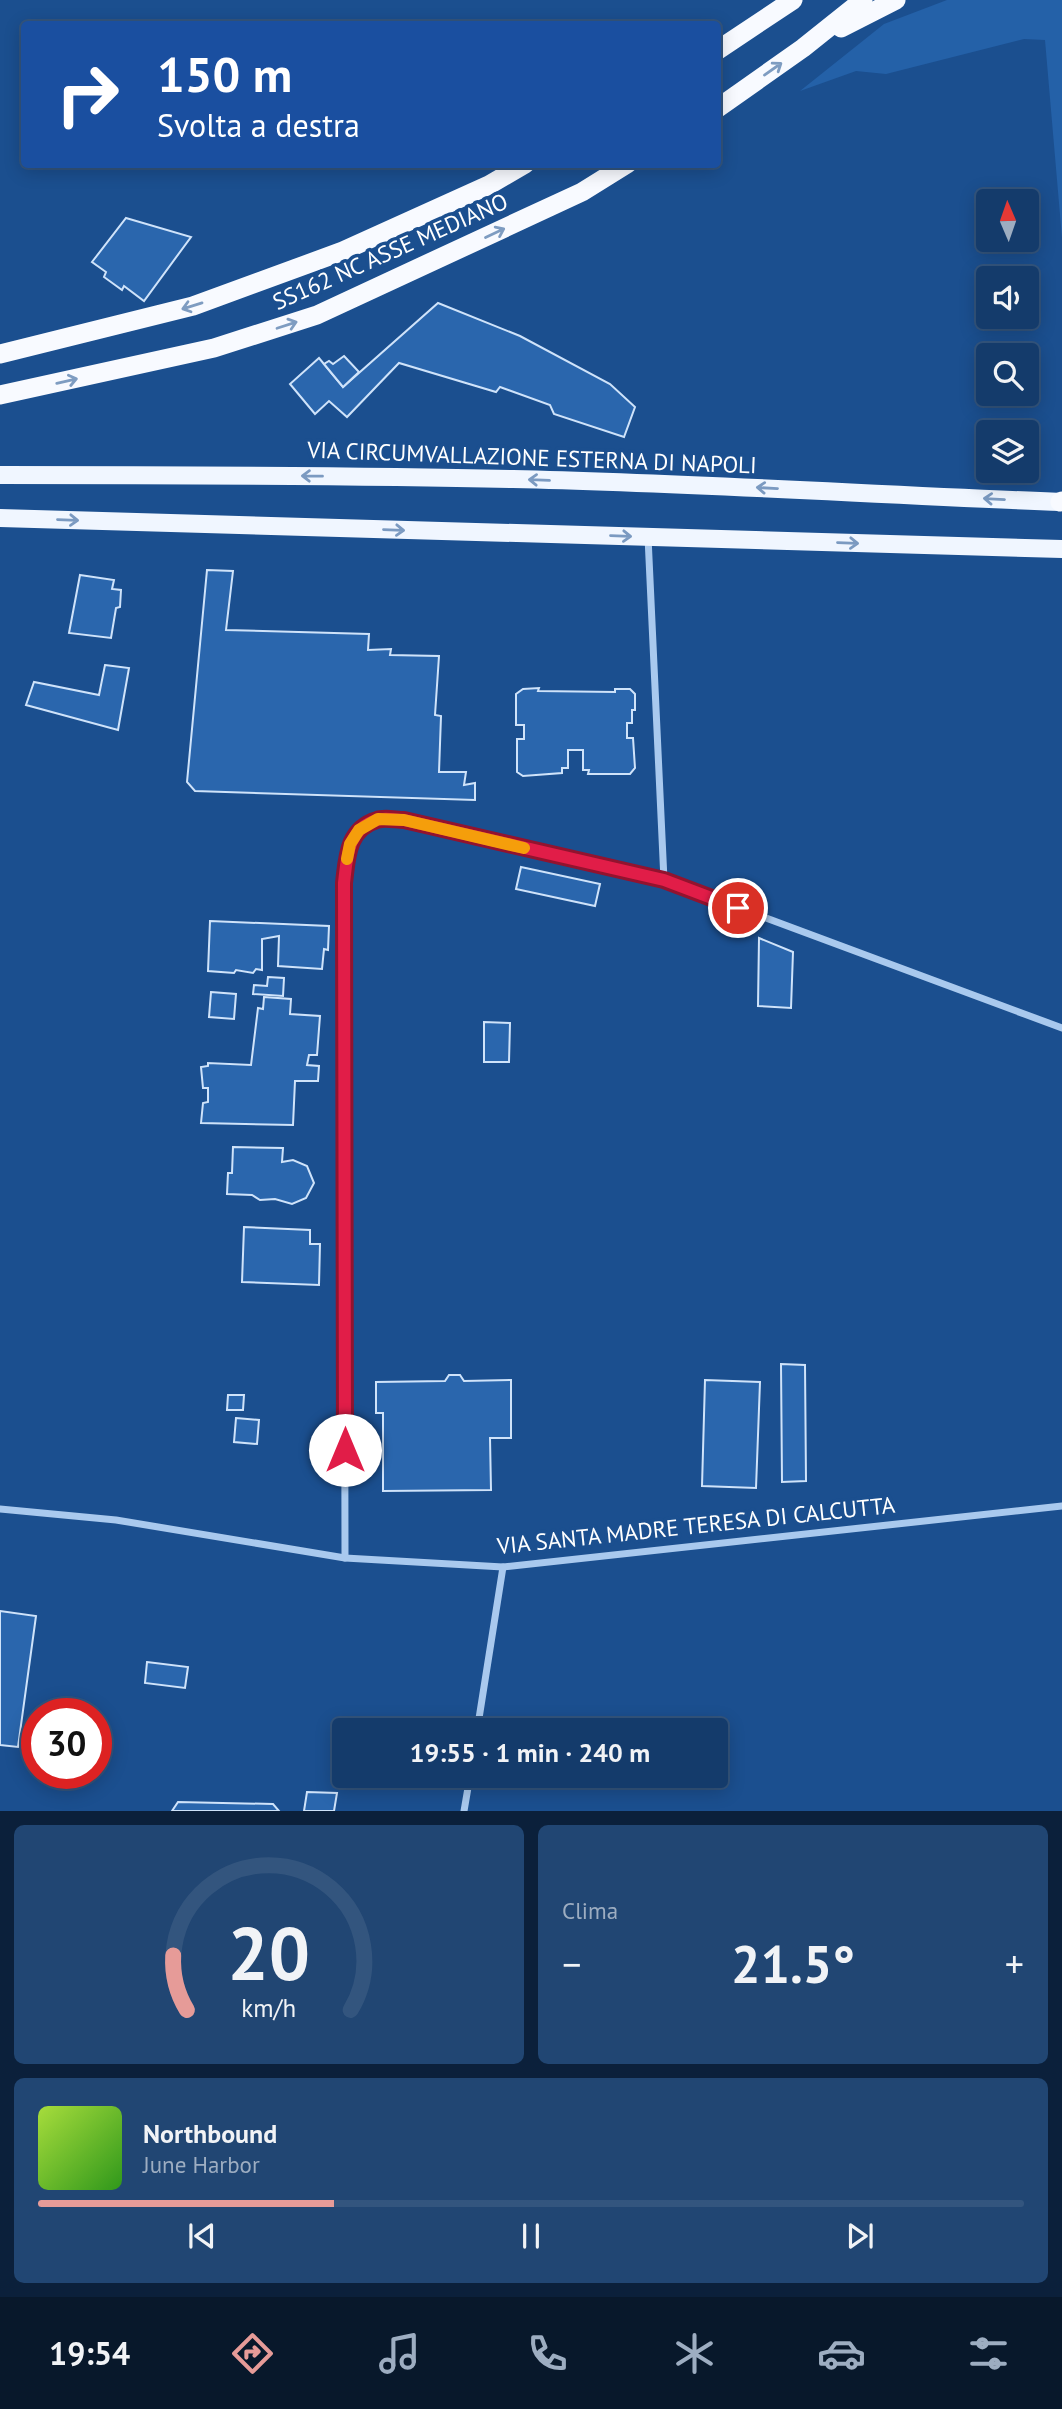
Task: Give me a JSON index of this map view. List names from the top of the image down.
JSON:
{
  "streets": {
    "highway": ["SS162 NC ASSE MEDIANO"],
    "main road": ["VIA CIRCUMVALLAZIONE ESTERNA DI NAPOLI"],
    "street": ["VIA SANTA MADRE TERESA DI CALCUTTA"]
  },
  "north": "top",
  "page": {
    "turn": ["150 m", "Svolta a destra"],
    "limit": "30",
    "trip": "19:55 · 1 min · 240 m",
    "tile": "Clima",
    "heat": ["−", "21.5°", "+"],
    "song": ["Northbound", "June Harbor"],
    "tabs": "19:54",
    "gauge": ["20", "km/h"]
  }
}
